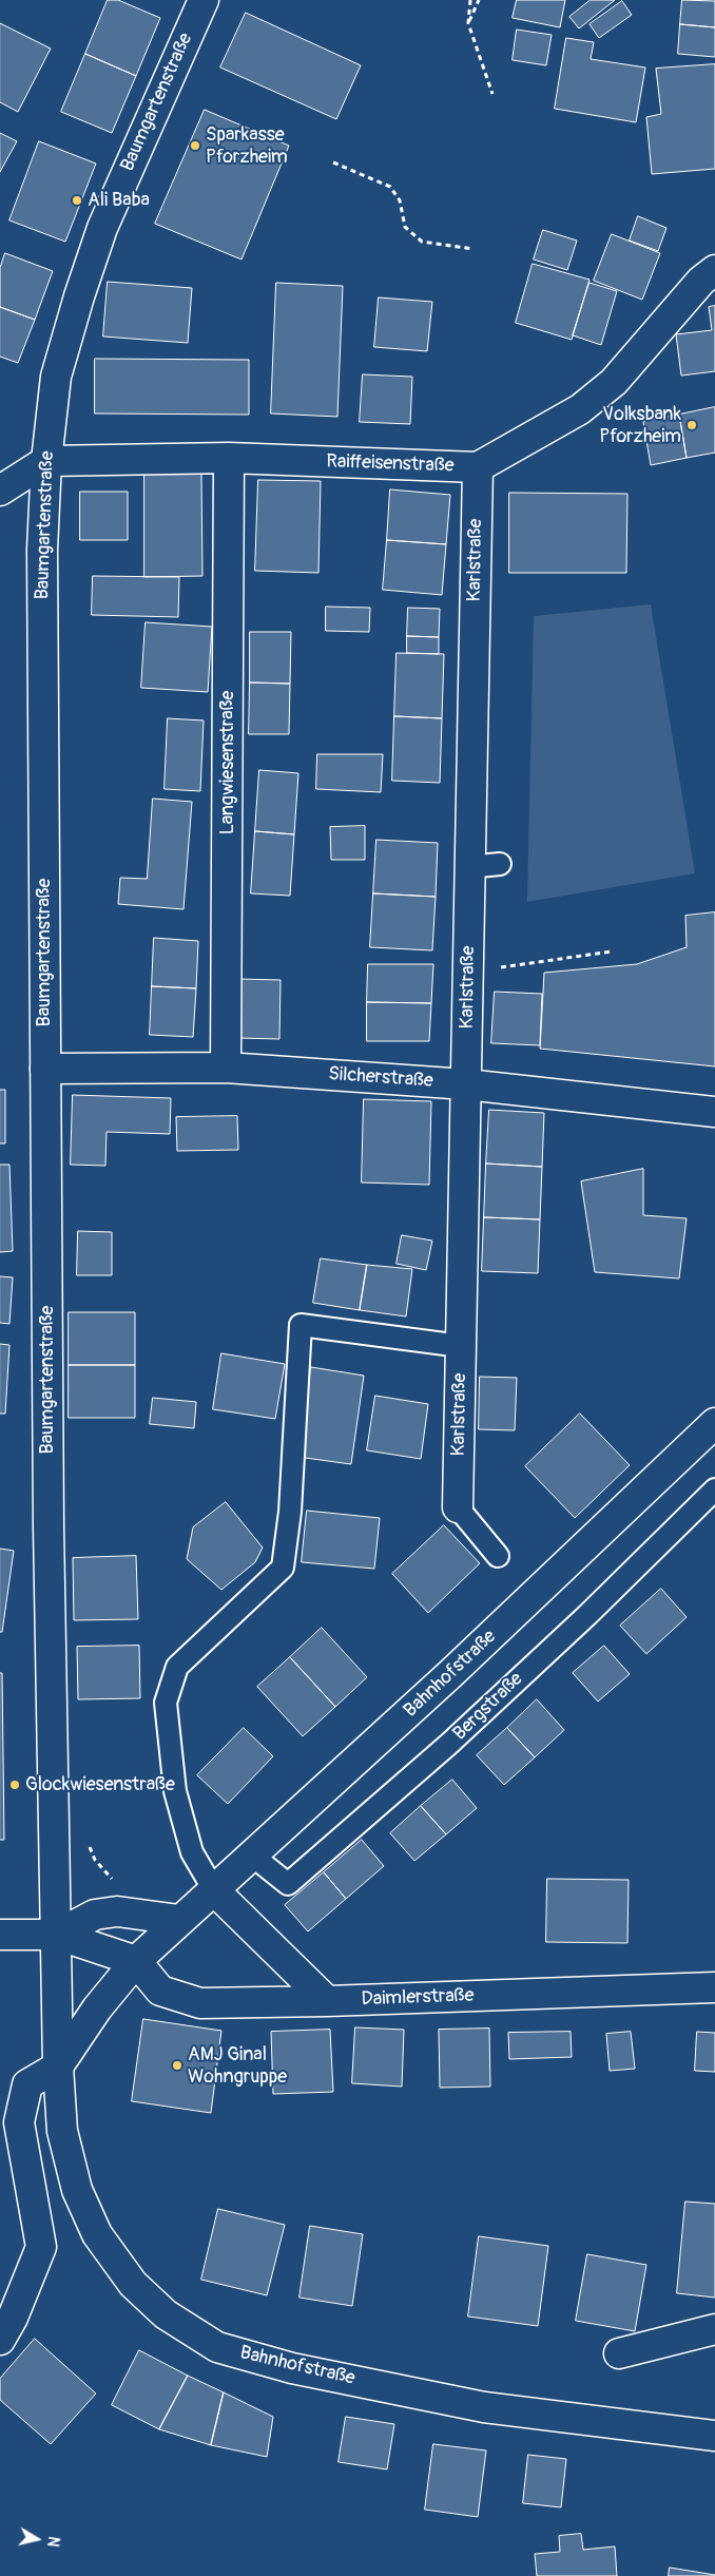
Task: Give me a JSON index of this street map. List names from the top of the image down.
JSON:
{
  "streets": {
    "street": [
      "Baumgartenstraße",
      "Raiffeisenstraße",
      "Karlstraße",
      "Langwiesenstraße",
      "Silcherstraße",
      "Bahnhofstraße",
      "Daimlerstraße"
    ],
    "lane": ["Bergstraße"]
  },
  "crossings": [
    ["Baumgartenstraße", "Raiffeisenstraße"],
    ["Baumgartenstraße", "Silcherstraße"],
    ["Baumgartenstraße", "Bahnhofstraße"],
    ["Raiffeisenstraße", "Karlstraße"],
    ["Raiffeisenstraße", "Langwiesenstraße"],
    ["Karlstraße", "Silcherstraße"],
    ["Langwiesenstraße", "Silcherstraße"],
    ["Bahnhofstraße", "Bergstraße"],
    ["Bahnhofstraße", "Daimlerstraße"]
  ],
  "places": [
    "Sparkasse Pforzheim",
    "Ali Baba",
    "Volksbank Pforzheim",
    "Glockwiesenstraße",
    "AMJ Ginal Wohngruppe"
  ],
  "north": "right"
}
